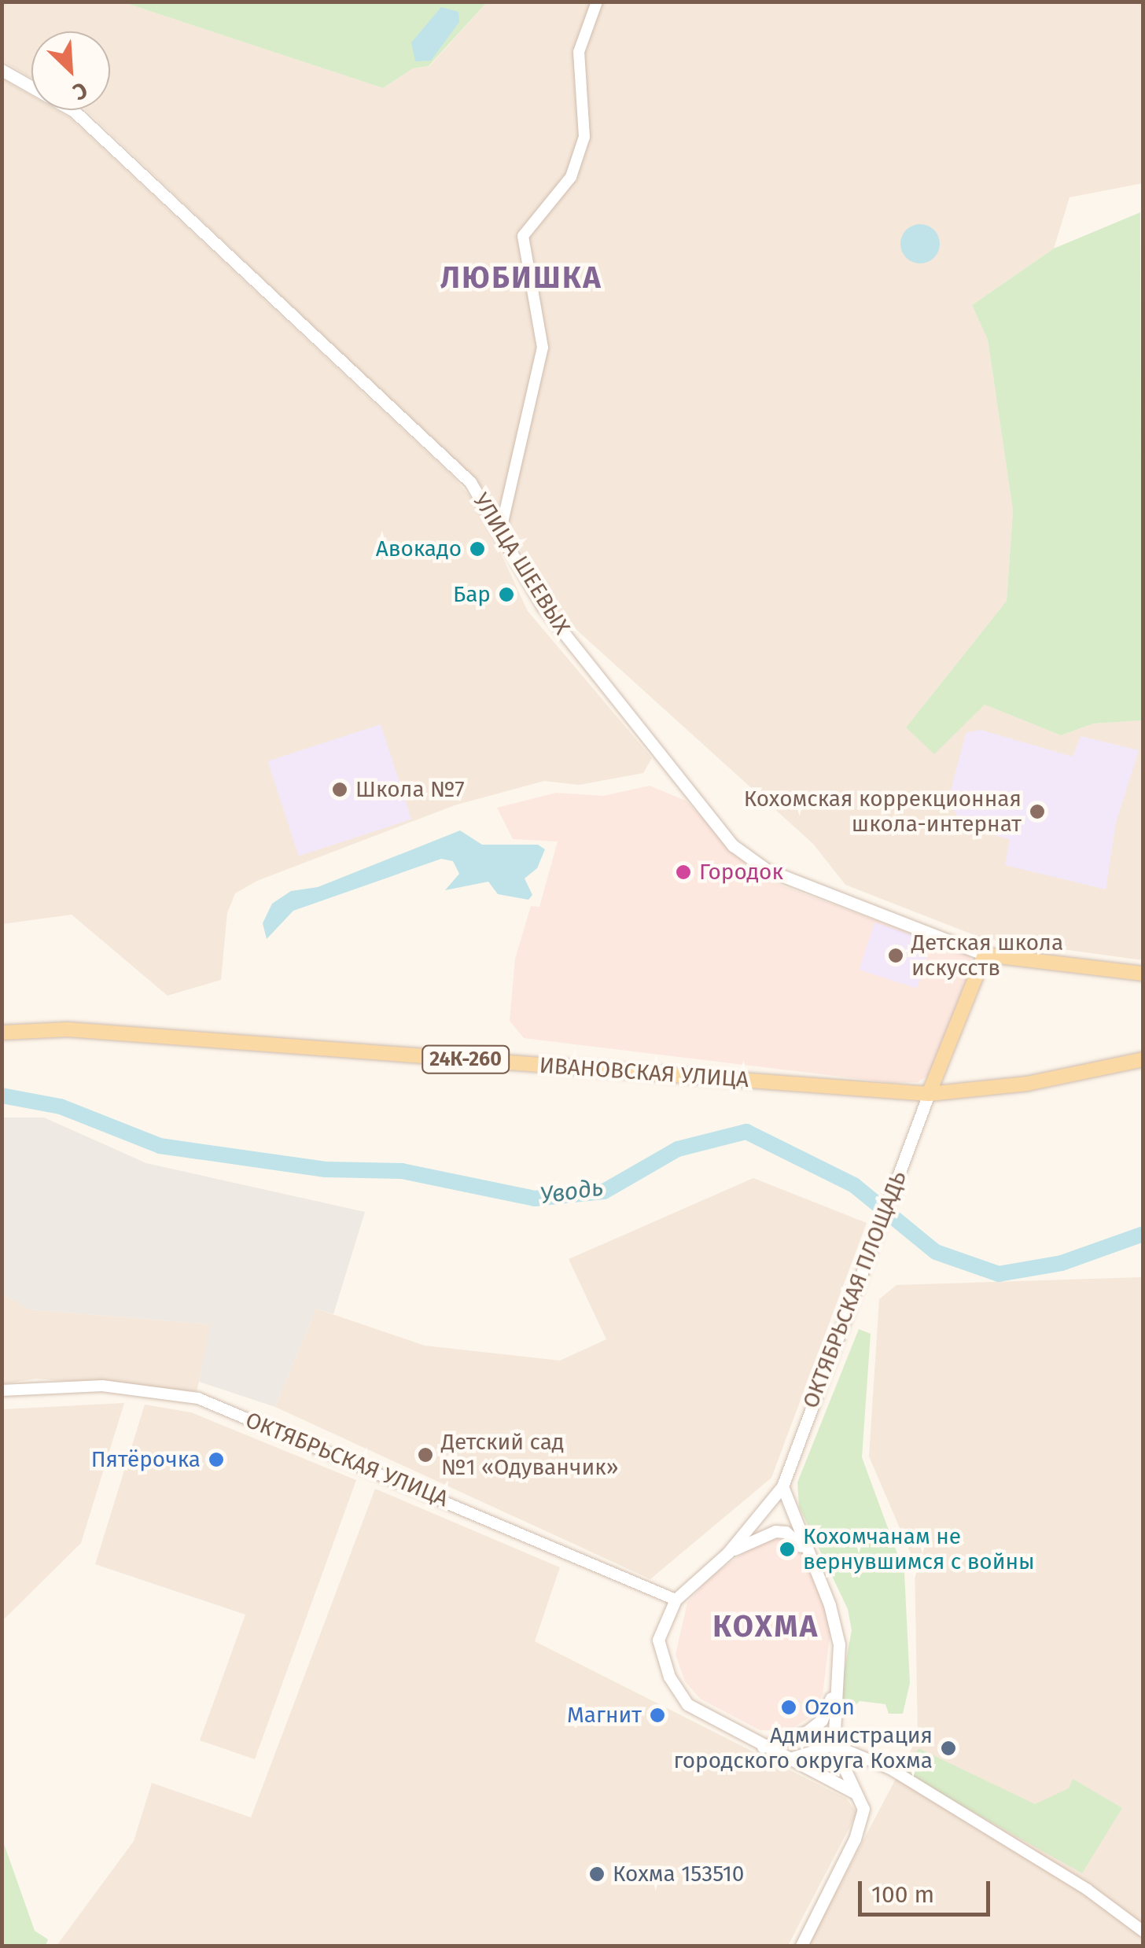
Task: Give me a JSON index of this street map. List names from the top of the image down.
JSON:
{
  "streets": {
    "main road": [
      "УЛИЦА ШЕЕВЫХ",
      "24К-260",
      "ИВАНОВСКАЯ УЛИЦА",
      "ОКТЯБРЬСКАЯ ПЛОЩАДЬ"
    ],
    "street": ["ОКТЯБРЬСКАЯ УЛИЦА"]
  },
  "crossings": [
    ["ИВАНОВСКАЯ УЛИЦА", "ОКТЯБРЬСКАЯ ПЛОЩАДЬ"],
    ["ОКТЯБРЬСКАЯ ПЛОЩАДЬ", "ОКТЯБРЬСКАЯ УЛИЦА"]
  ],
  "districts": ["ЛЮБИШКА", "КОХМА"],
  "water": ["Уводь"],
  "places": [
    "Авокадо",
    "Бар",
    "Школа №7",
    "Кохомская коррекционная школа-интернат",
    "Городок",
    "Детская школа искусств",
    "Детский сад №1 «Одуванчик»",
    "Пятёрочка",
    "Кохомчанам не вернувшимся с войны",
    "Ozon",
    "Магнит",
    "Администрация городского округа Кохма",
    "Кохма 153510"
  ],
  "scale_bar": "100 m",
  "north": "bottom right"
}
